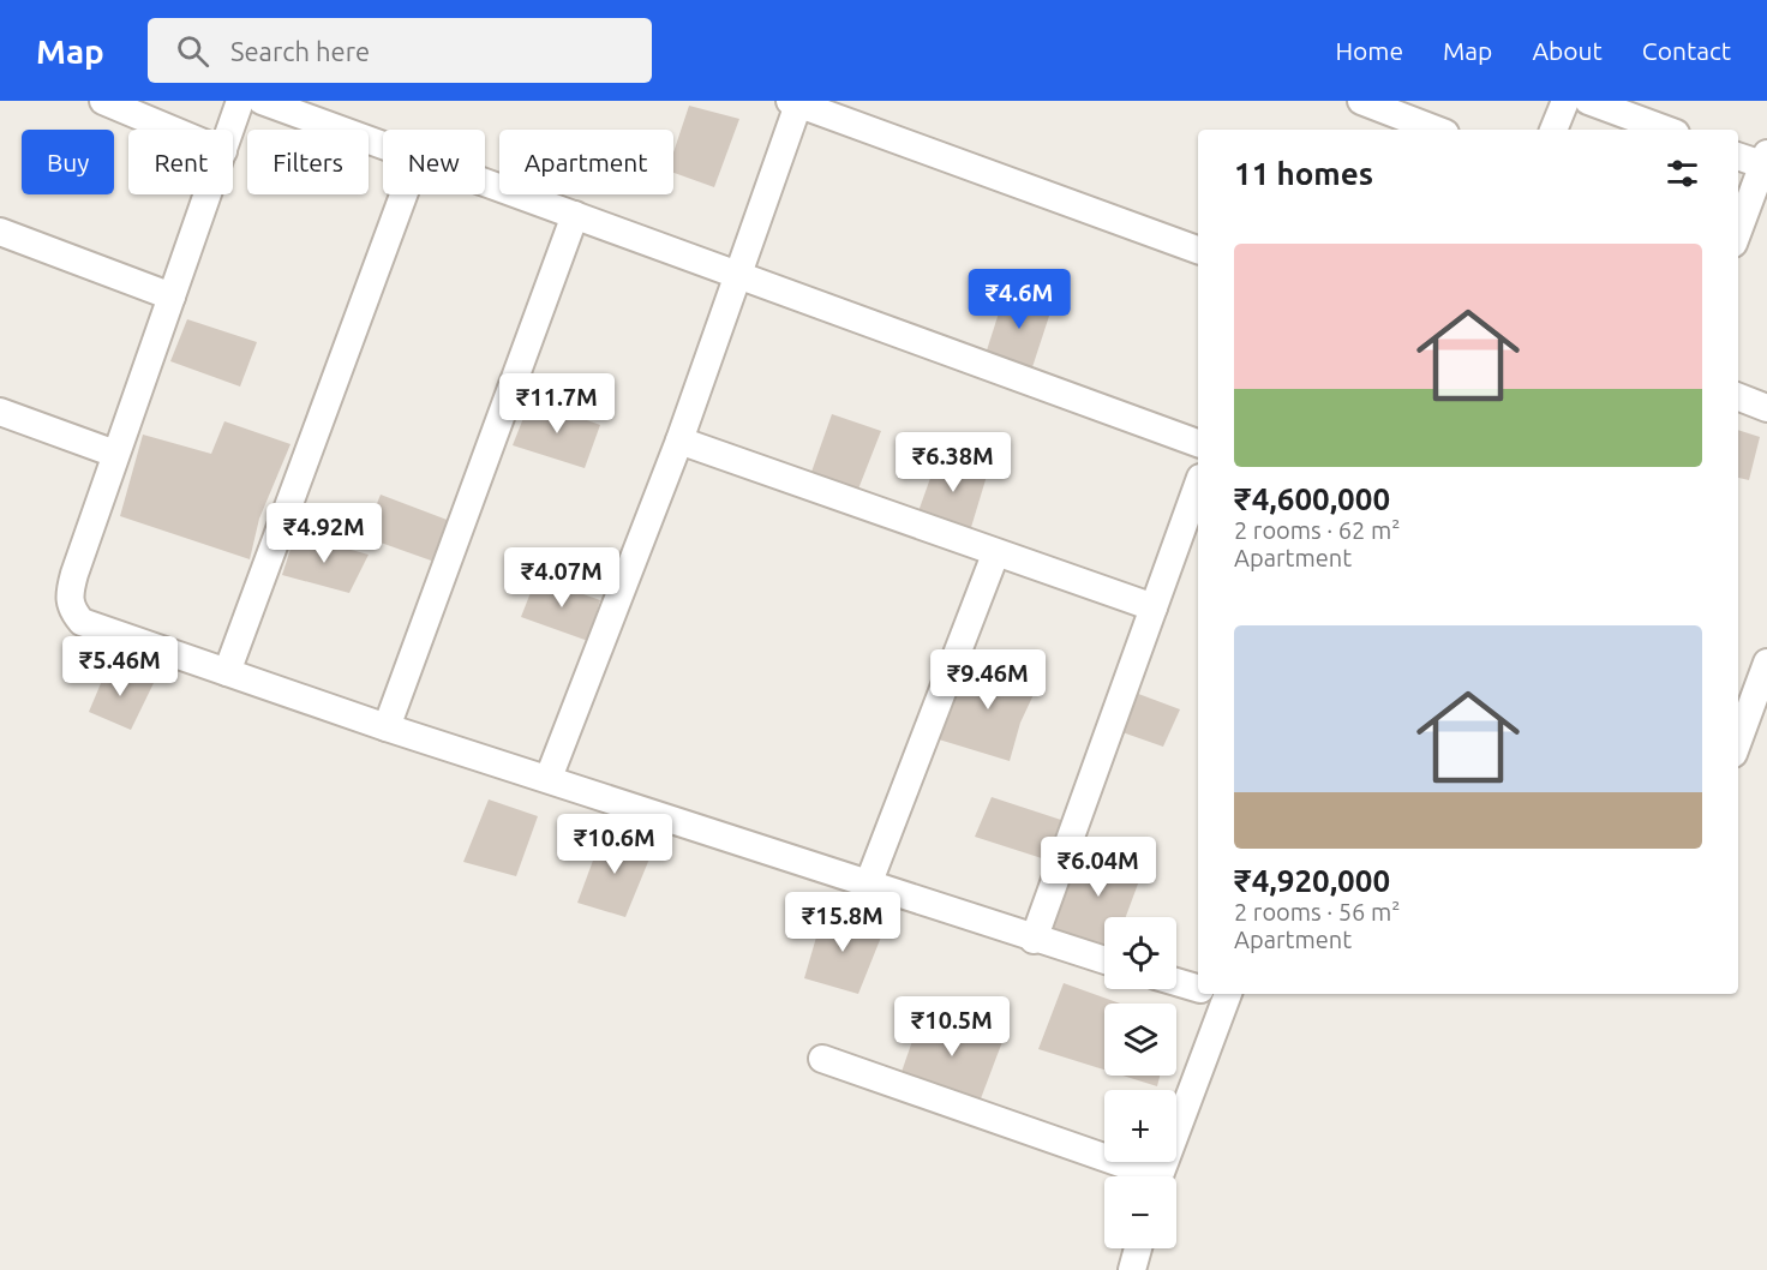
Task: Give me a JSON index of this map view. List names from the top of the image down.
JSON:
{
  "page": {
    "header": "Map",
    "search": "Search here",
    "nav": [
      "Home",
      "Map",
      "About",
      "Contact"
    ],
    "chip": [
      "Buy",
      "Rent",
      "Filters",
      "New",
      "Apartment"
    ],
    "heading": "11 homes",
    "list": [
      {
        "name": "₹4,600,000",
        "note": "2 rooms · 62 m² · Apartment"
      },
      {
        "name": "₹4,920,000",
        "note": "2 rooms · 56 m² · Apartment"
      }
    ],
    "price": [
      "₹4.6M",
      "₹11.7M",
      "₹6.38M",
      "₹4.92M",
      "₹4.07M",
      "₹5.46M",
      "₹9.46M",
      "₹10.6M",
      "₹6.04M",
      "₹15.8M",
      "₹10.5M"
    ],
    "map_buttons": ["+", "−"]
  }
}
